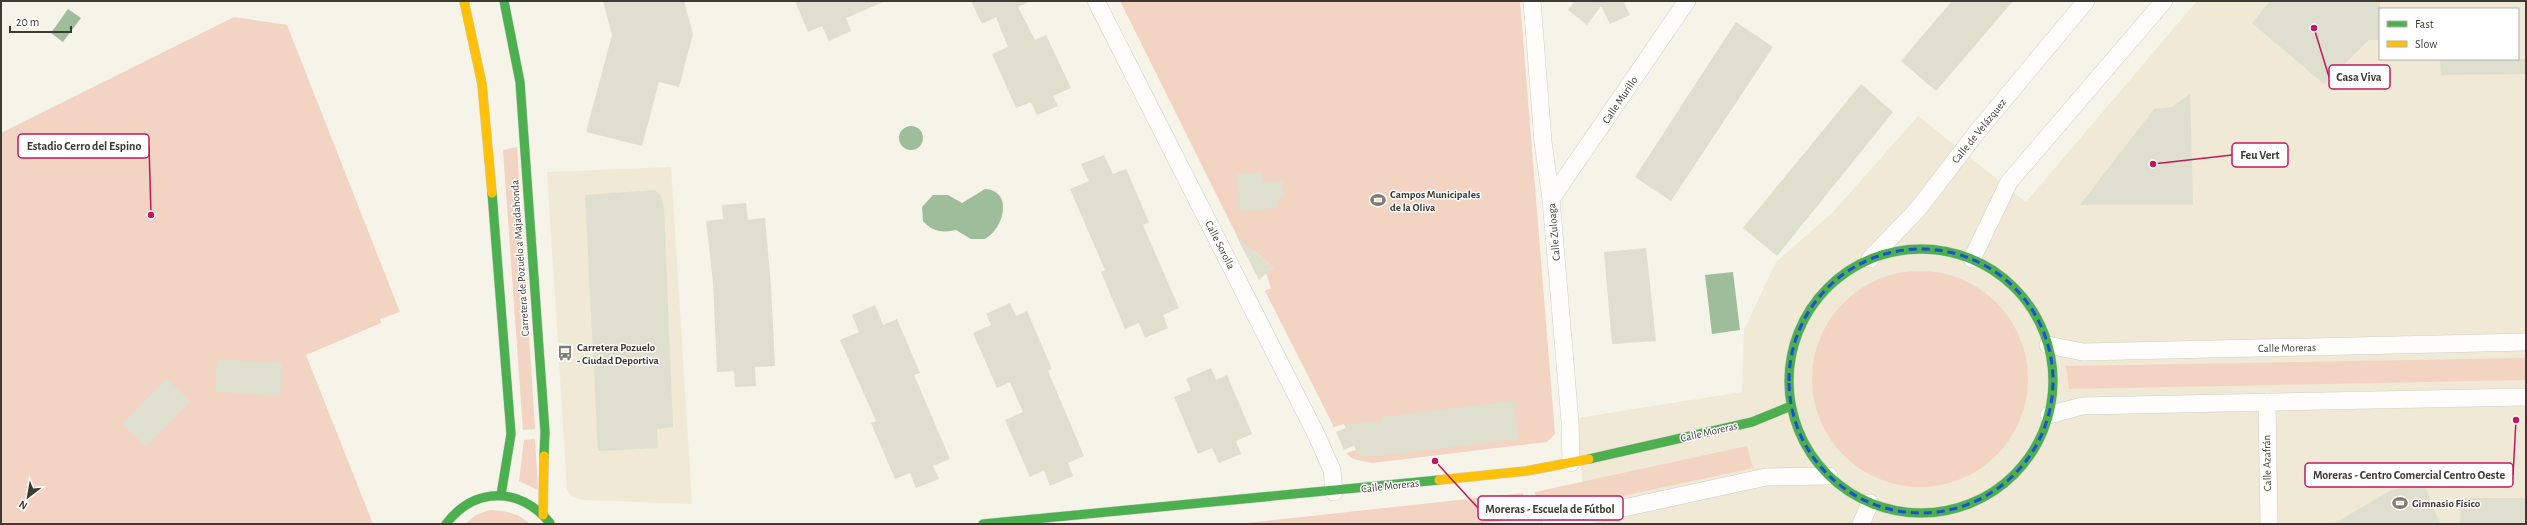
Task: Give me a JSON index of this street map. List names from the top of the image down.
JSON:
{
  "streets": {
    "street": [
      "Calle Murillo",
      "Calle de Velázquez",
      "Calle Zuloaga",
      "Calle Sorolla",
      "Carretera de Pozuelo a Majadahonda",
      "Calle Moreras",
      "Calle Azafrán"
    ]
  },
  "crossings": [
    ["Calle Murillo", "Calle Zuloaga"],
    ["Calle Zuloaga", "Calle Moreras"],
    ["Calle Sorolla", "Calle Moreras"]
  ],
  "places": {
    "other": [
      "Casa Viva",
      "Feu Vert",
      "Estadio Cerro del Espino",
      "Moreras - Centro Comercial Centro Oeste",
      "Moreras - Escuela de Fútbol"
    ],
    "sports": ["Campos Municipales de la Oliva", "Gimnasio Físico"],
    "bus stop": ["Carretera Pozuelo - Ciudad Deportiva"]
  },
  "legend": ["Fast", "Slow"],
  "scale_bar": "20 m",
  "north": "bottom left"
}
